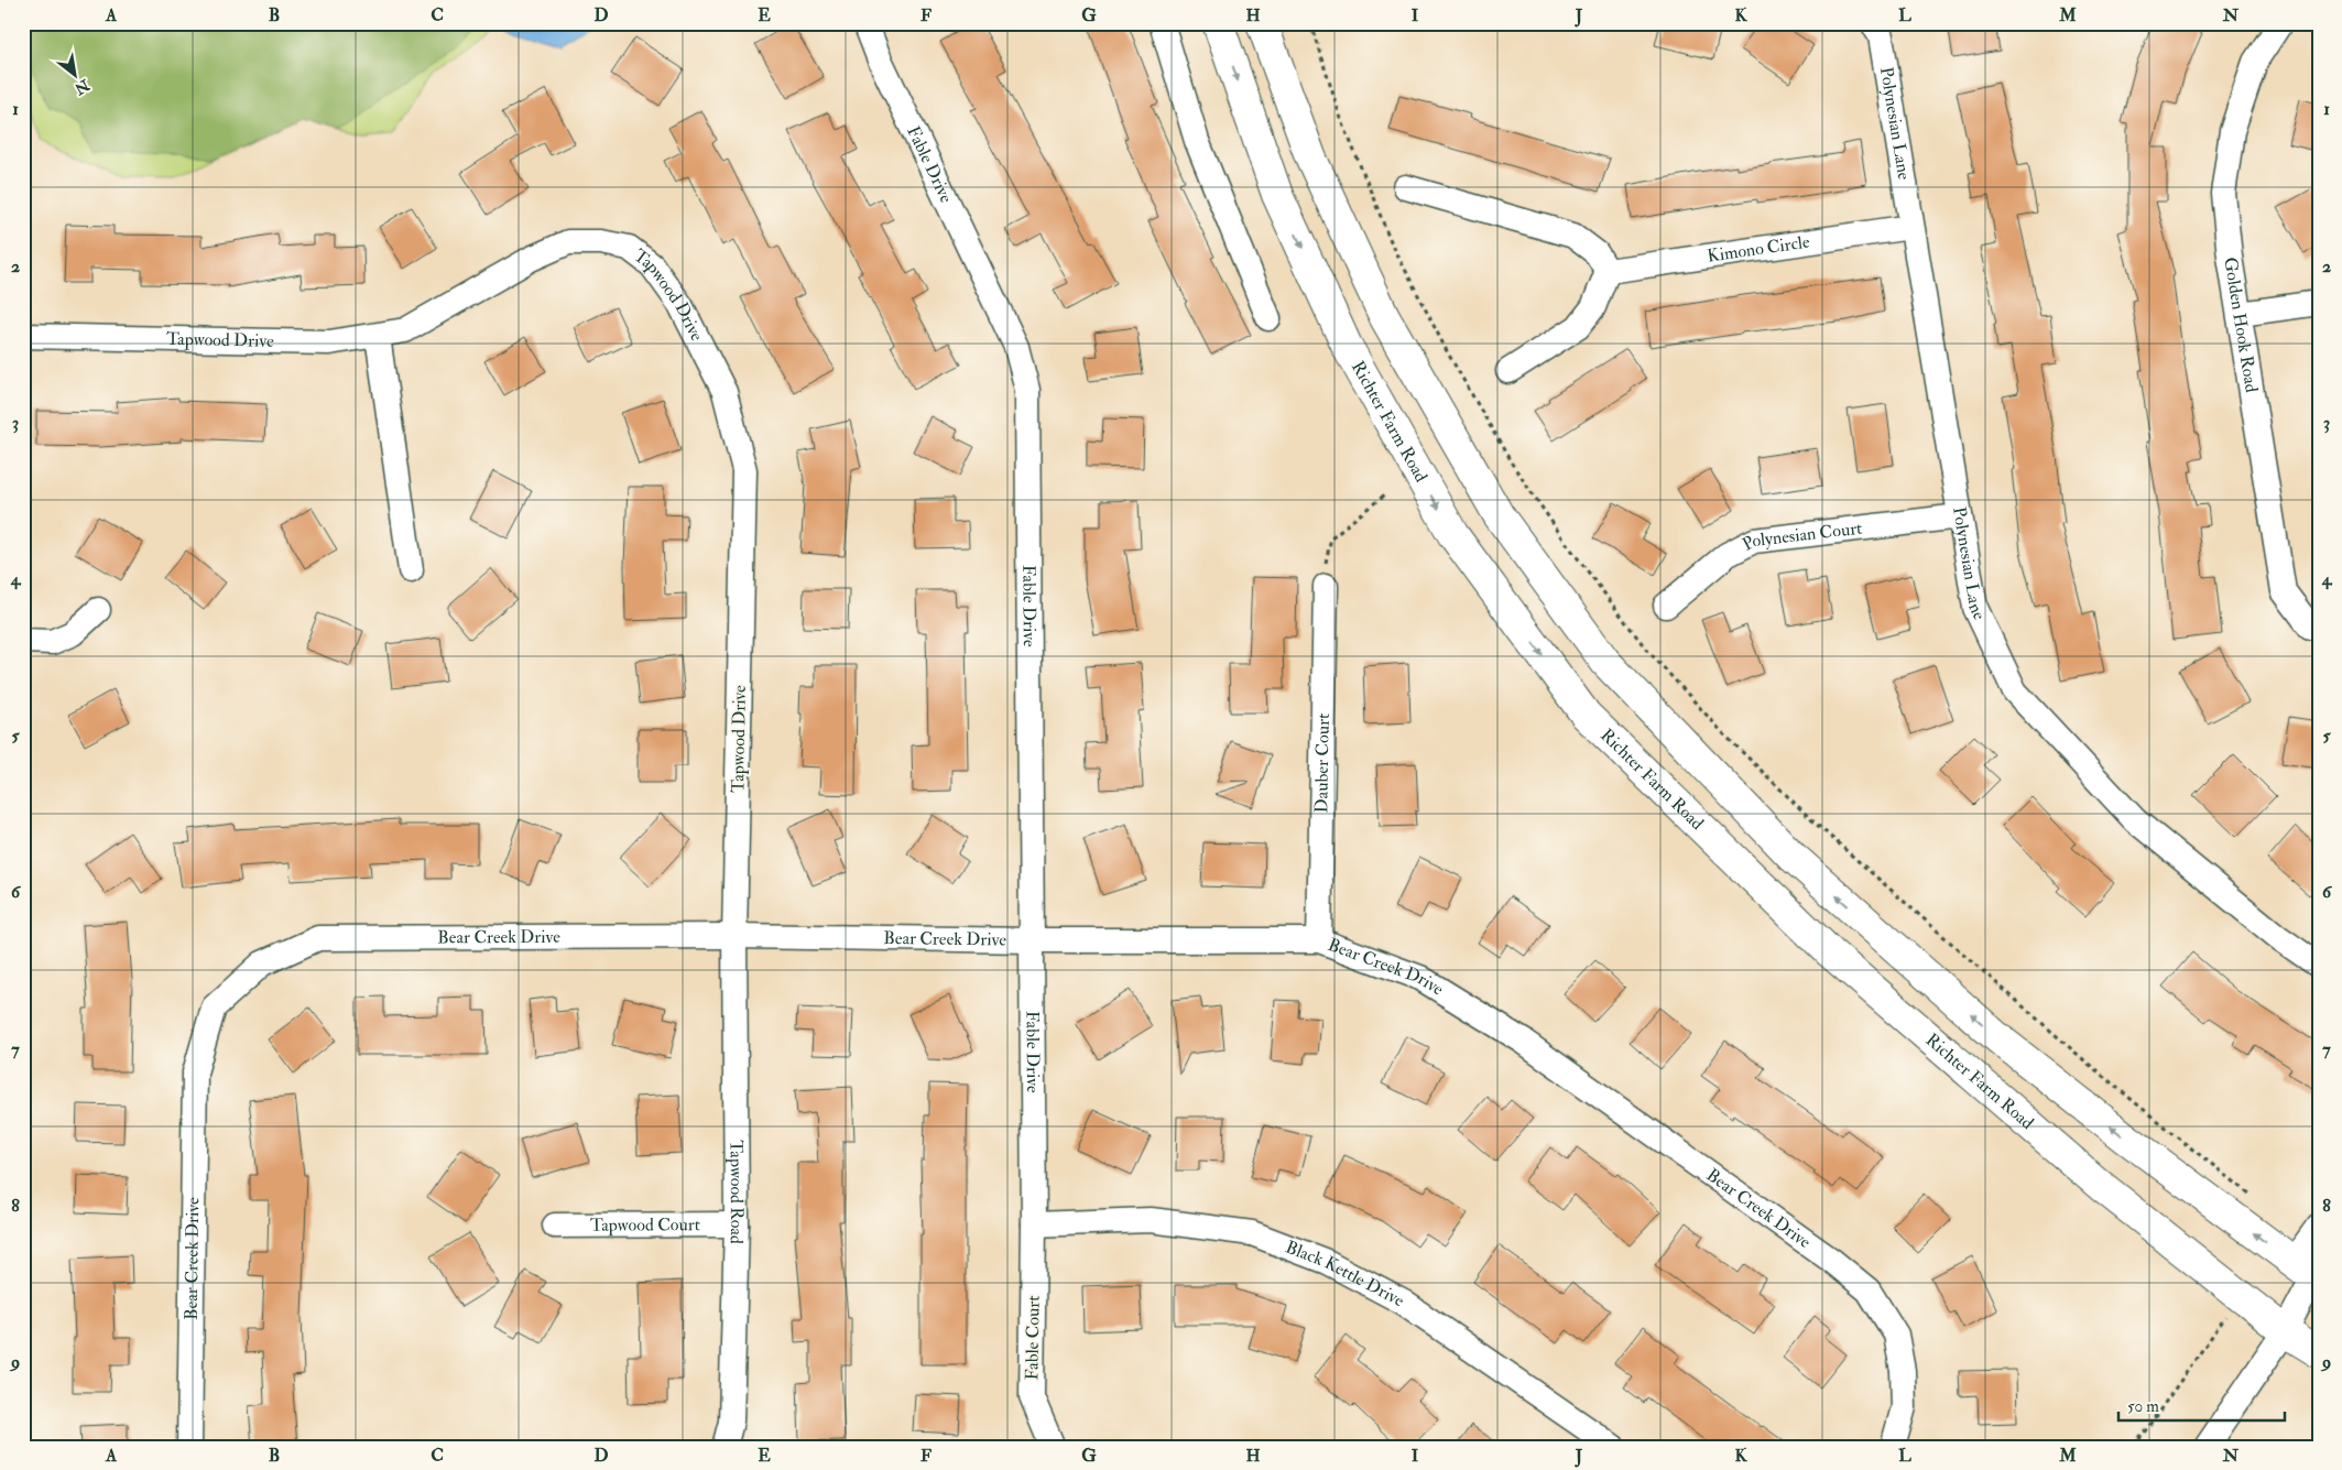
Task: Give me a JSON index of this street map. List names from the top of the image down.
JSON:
{
  "streets": {
    "main road": ["Richter Farm Road"],
    "street": [
      "Polynesian Lane",
      "Fable Drive",
      "Kimono Circle",
      "Tapwood Drive",
      "Golden Hook Road",
      "Polynesian Court",
      "Dauber Court",
      "Bear Creek Drive",
      "Tapwood Road",
      "Tapwood Court",
      "Black Kettle Drive",
      "Fable Court"
    ]
  },
  "crossings": [
    ["Polynesian Lane", "Kimono Circle"],
    ["Polynesian Lane", "Polynesian Court"],
    ["Fable Drive", "Bear Creek Drive"],
    ["Fable Drive", "Black Kettle Drive"],
    ["Fable Drive", "Fable Court"],
    ["Tapwood Drive", "Bear Creek Drive"],
    ["Tapwood Drive", "Tapwood Road"],
    ["Dauber Court", "Bear Creek Drive"],
    ["Bear Creek Drive", "Tapwood Road"],
    ["Tapwood Road", "Tapwood Court"],
    ["Black Kettle Drive", "Fable Court"]
  ],
  "scale_bar": "50 m",
  "north": "bottom right",
  "grid": {
    "columns": [
      "A",
      "B",
      "C",
      "D",
      "E",
      "F",
      "G",
      "H",
      "I",
      "J",
      "K",
      "L",
      "M",
      "N"
    ],
    "rows": [
      "1",
      "2",
      "3",
      "4",
      "5",
      "6",
      "7",
      "8",
      "9"
    ]
  }
}
